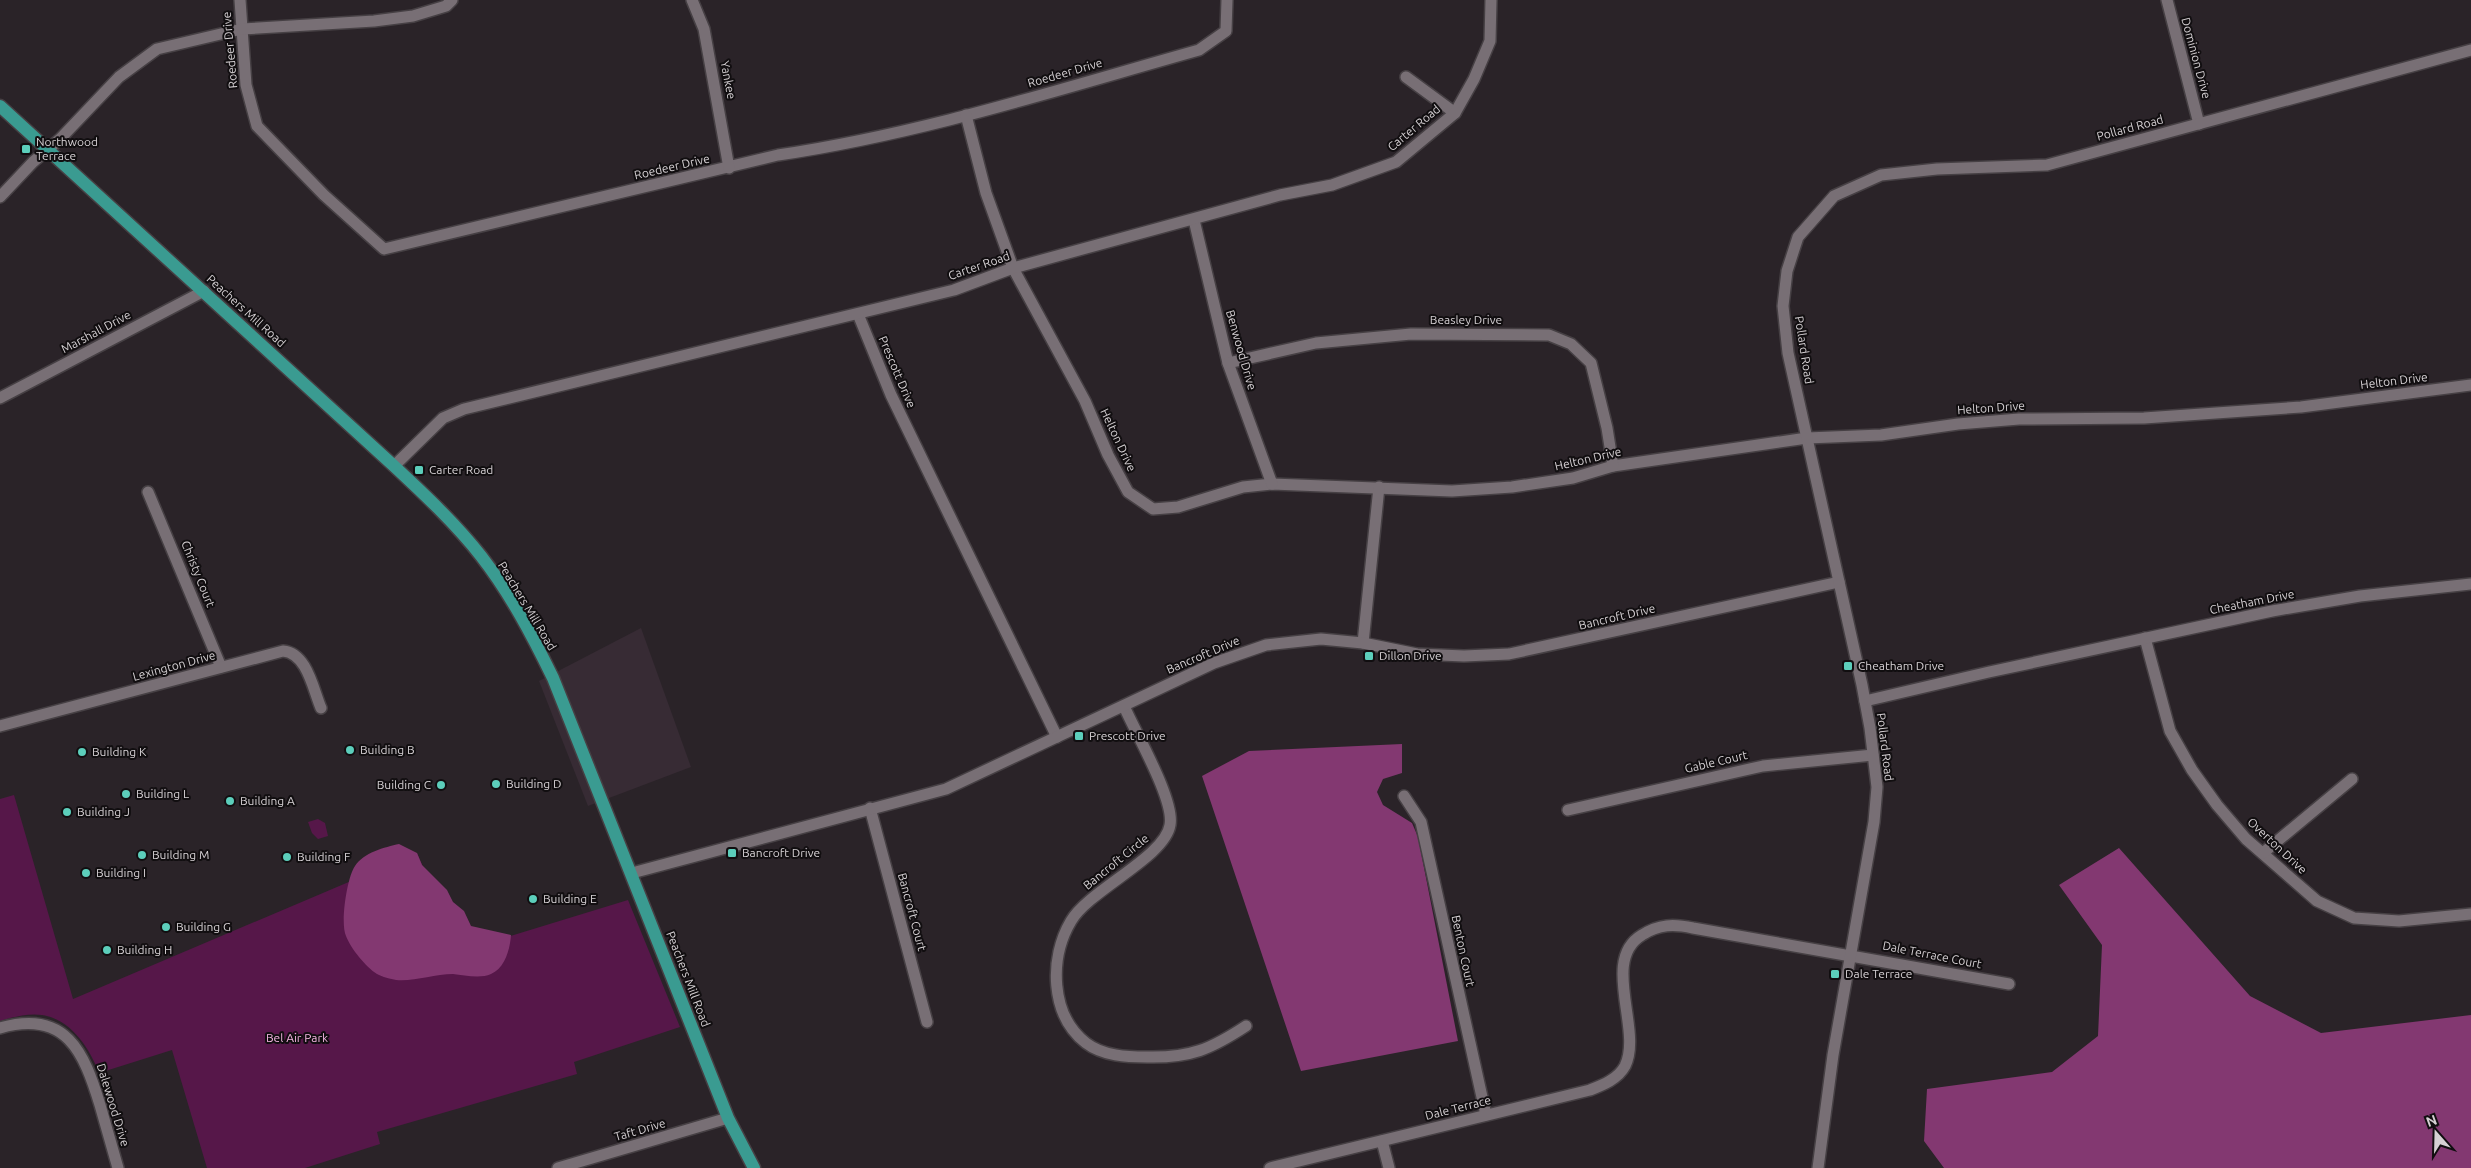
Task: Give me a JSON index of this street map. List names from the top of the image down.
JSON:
{
  "streets": {
    "main road": ["Peachers Mill Road"],
    "street": [
      "Roedeer Drive",
      "Dominion Drive",
      "Yankee",
      "Carter Road",
      "Pollard Road",
      "Beasley Drive",
      "Marshall Drive",
      "Benwood Drive",
      "Prescott Drive",
      "Helton Drive",
      "Christy Court",
      "Cheatham Drive",
      "Bancroft Drive",
      "Lexington Drive",
      "Gable Court",
      "Overton Drive",
      "Bancroft Circle",
      "Bancroft Court",
      "Benton Court",
      "Dale Terrace Court",
      "Dalewood Drive",
      "Dale Terrace",
      "Taft Drive"
    ]
  },
  "crossings": [
    ["Roedeer Drive", "Yankee"],
    ["Roedeer Drive", "Helton Drive"],
    ["Dominion Drive", "Pollard Road"],
    ["Carter Road", "Peachers Mill Road"],
    ["Carter Road", "Benwood Drive"],
    ["Carter Road", "Prescott Drive"],
    ["Carter Road", "Helton Drive"],
    ["Pollard Road", "Helton Drive"],
    ["Pollard Road", "Cheatham Drive"],
    ["Pollard Road", "Bancroft Drive"],
    ["Pollard Road", "Gable Court"],
    ["Pollard Road", "Dale Terrace Court"],
    ["Pollard Road", "Dale Terrace"],
    ["Peachers Mill Road", "Marshall Drive"],
    ["Peachers Mill Road", "Bancroft Drive"],
    ["Peachers Mill Road", "Taft Drive"],
    ["Beasley Drive", "Benwood Drive"],
    ["Beasley Drive", "Helton Drive"],
    ["Benwood Drive", "Helton Drive"],
    ["Prescott Drive", "Bancroft Drive"],
    ["Christy Court", "Lexington Drive"],
    ["Cheatham Drive", "Overton Drive"],
    ["Bancroft Drive", "Bancroft Circle"],
    ["Bancroft Drive", "Bancroft Court"],
    ["Benton Court", "Dale Terrace"],
    ["Dale Terrace Court", "Dale Terrace"]
  ],
  "parks": ["Bel Air Park"],
  "places": {
    "transit": [
      "Northwood Terrace",
      "Carter Road",
      "Dillon Drive",
      "Cheatham Drive",
      "Prescott Drive",
      "Bancroft Drive",
      "Dale Terrace"
    ],
    "other": [
      "Building B",
      "Building K",
      "Building D",
      "Building C",
      "Building L",
      "Building A",
      "Building J",
      "Building M",
      "Building F",
      "Building I",
      "Building E",
      "Building G",
      "Building H"
    ]
  },
  "north": "top"
}
